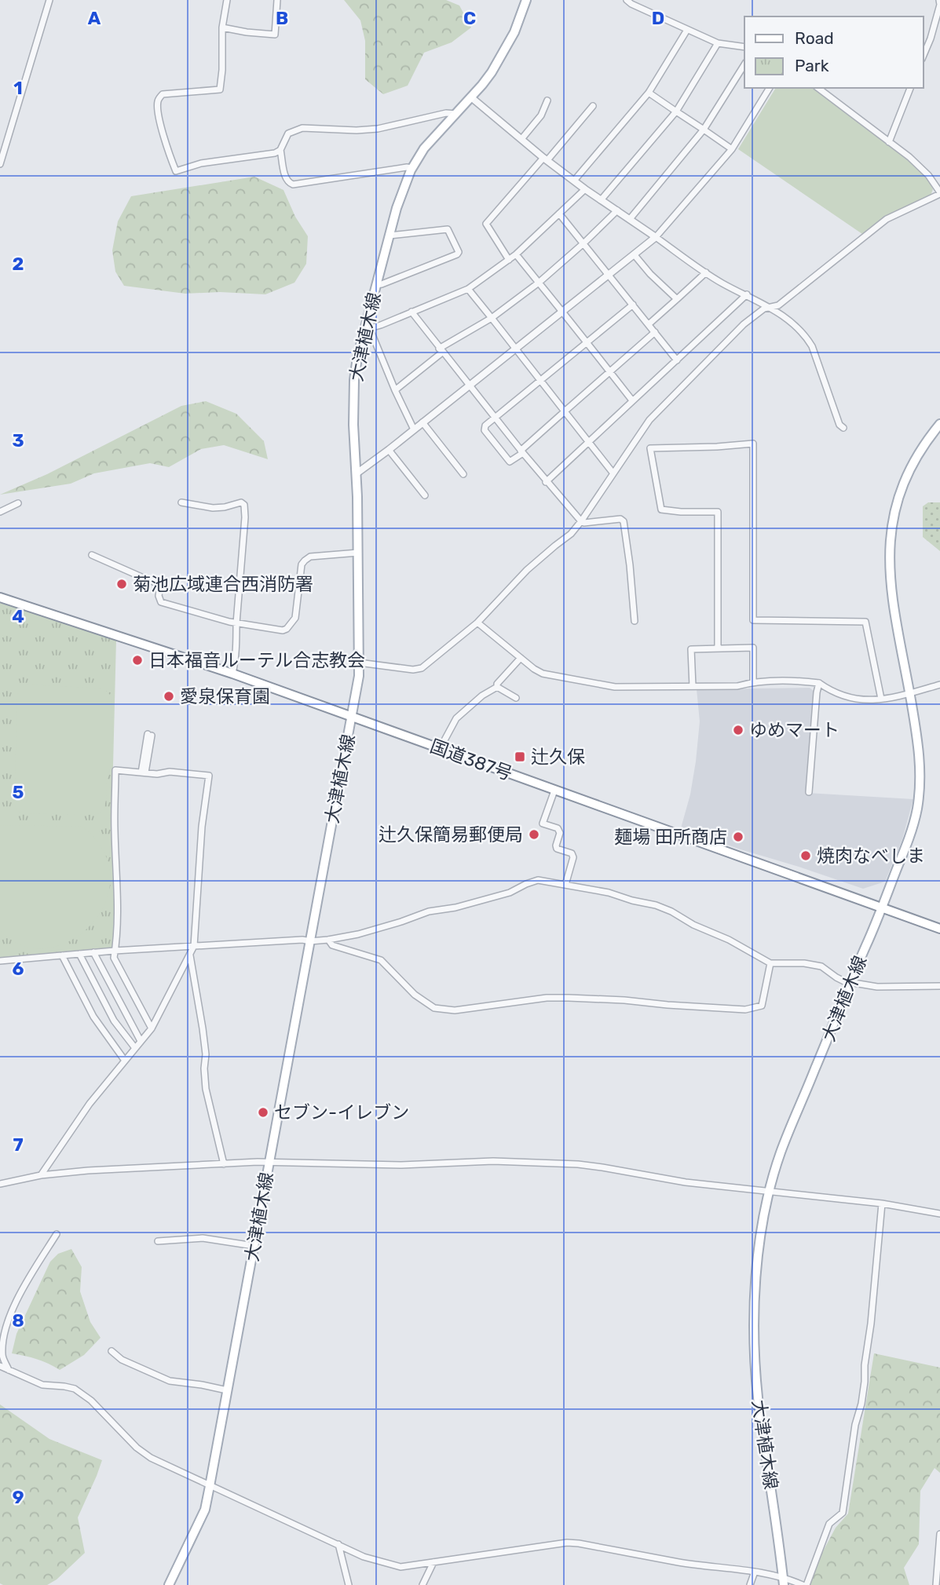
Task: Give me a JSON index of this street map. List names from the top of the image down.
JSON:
{
  "streets": {
    "main road": ["大津植木線", "国道387号"]
  },
  "crossings": [
    ["大津植木線", "国道387号"]
  ],
  "places": {
    "other": [
      "菊池広域連合西消防署",
      "日本福音ルーテル合志教会",
      "愛泉保育園",
      "ゆめマート",
      "辻久保簡易郵便局",
      "麺場 田所商店",
      "焼肉なべしま",
      "セブン-イレブン"
    ],
    "transit": ["辻久保"]
  },
  "legend": ["Road", "Park"],
  "grid": {
    "columns": [
      "A",
      "B",
      "C",
      "D"
    ],
    "rows": [
      "1",
      "2",
      "3",
      "4",
      "5",
      "6",
      "7",
      "8",
      "9"
    ]
  }
}
